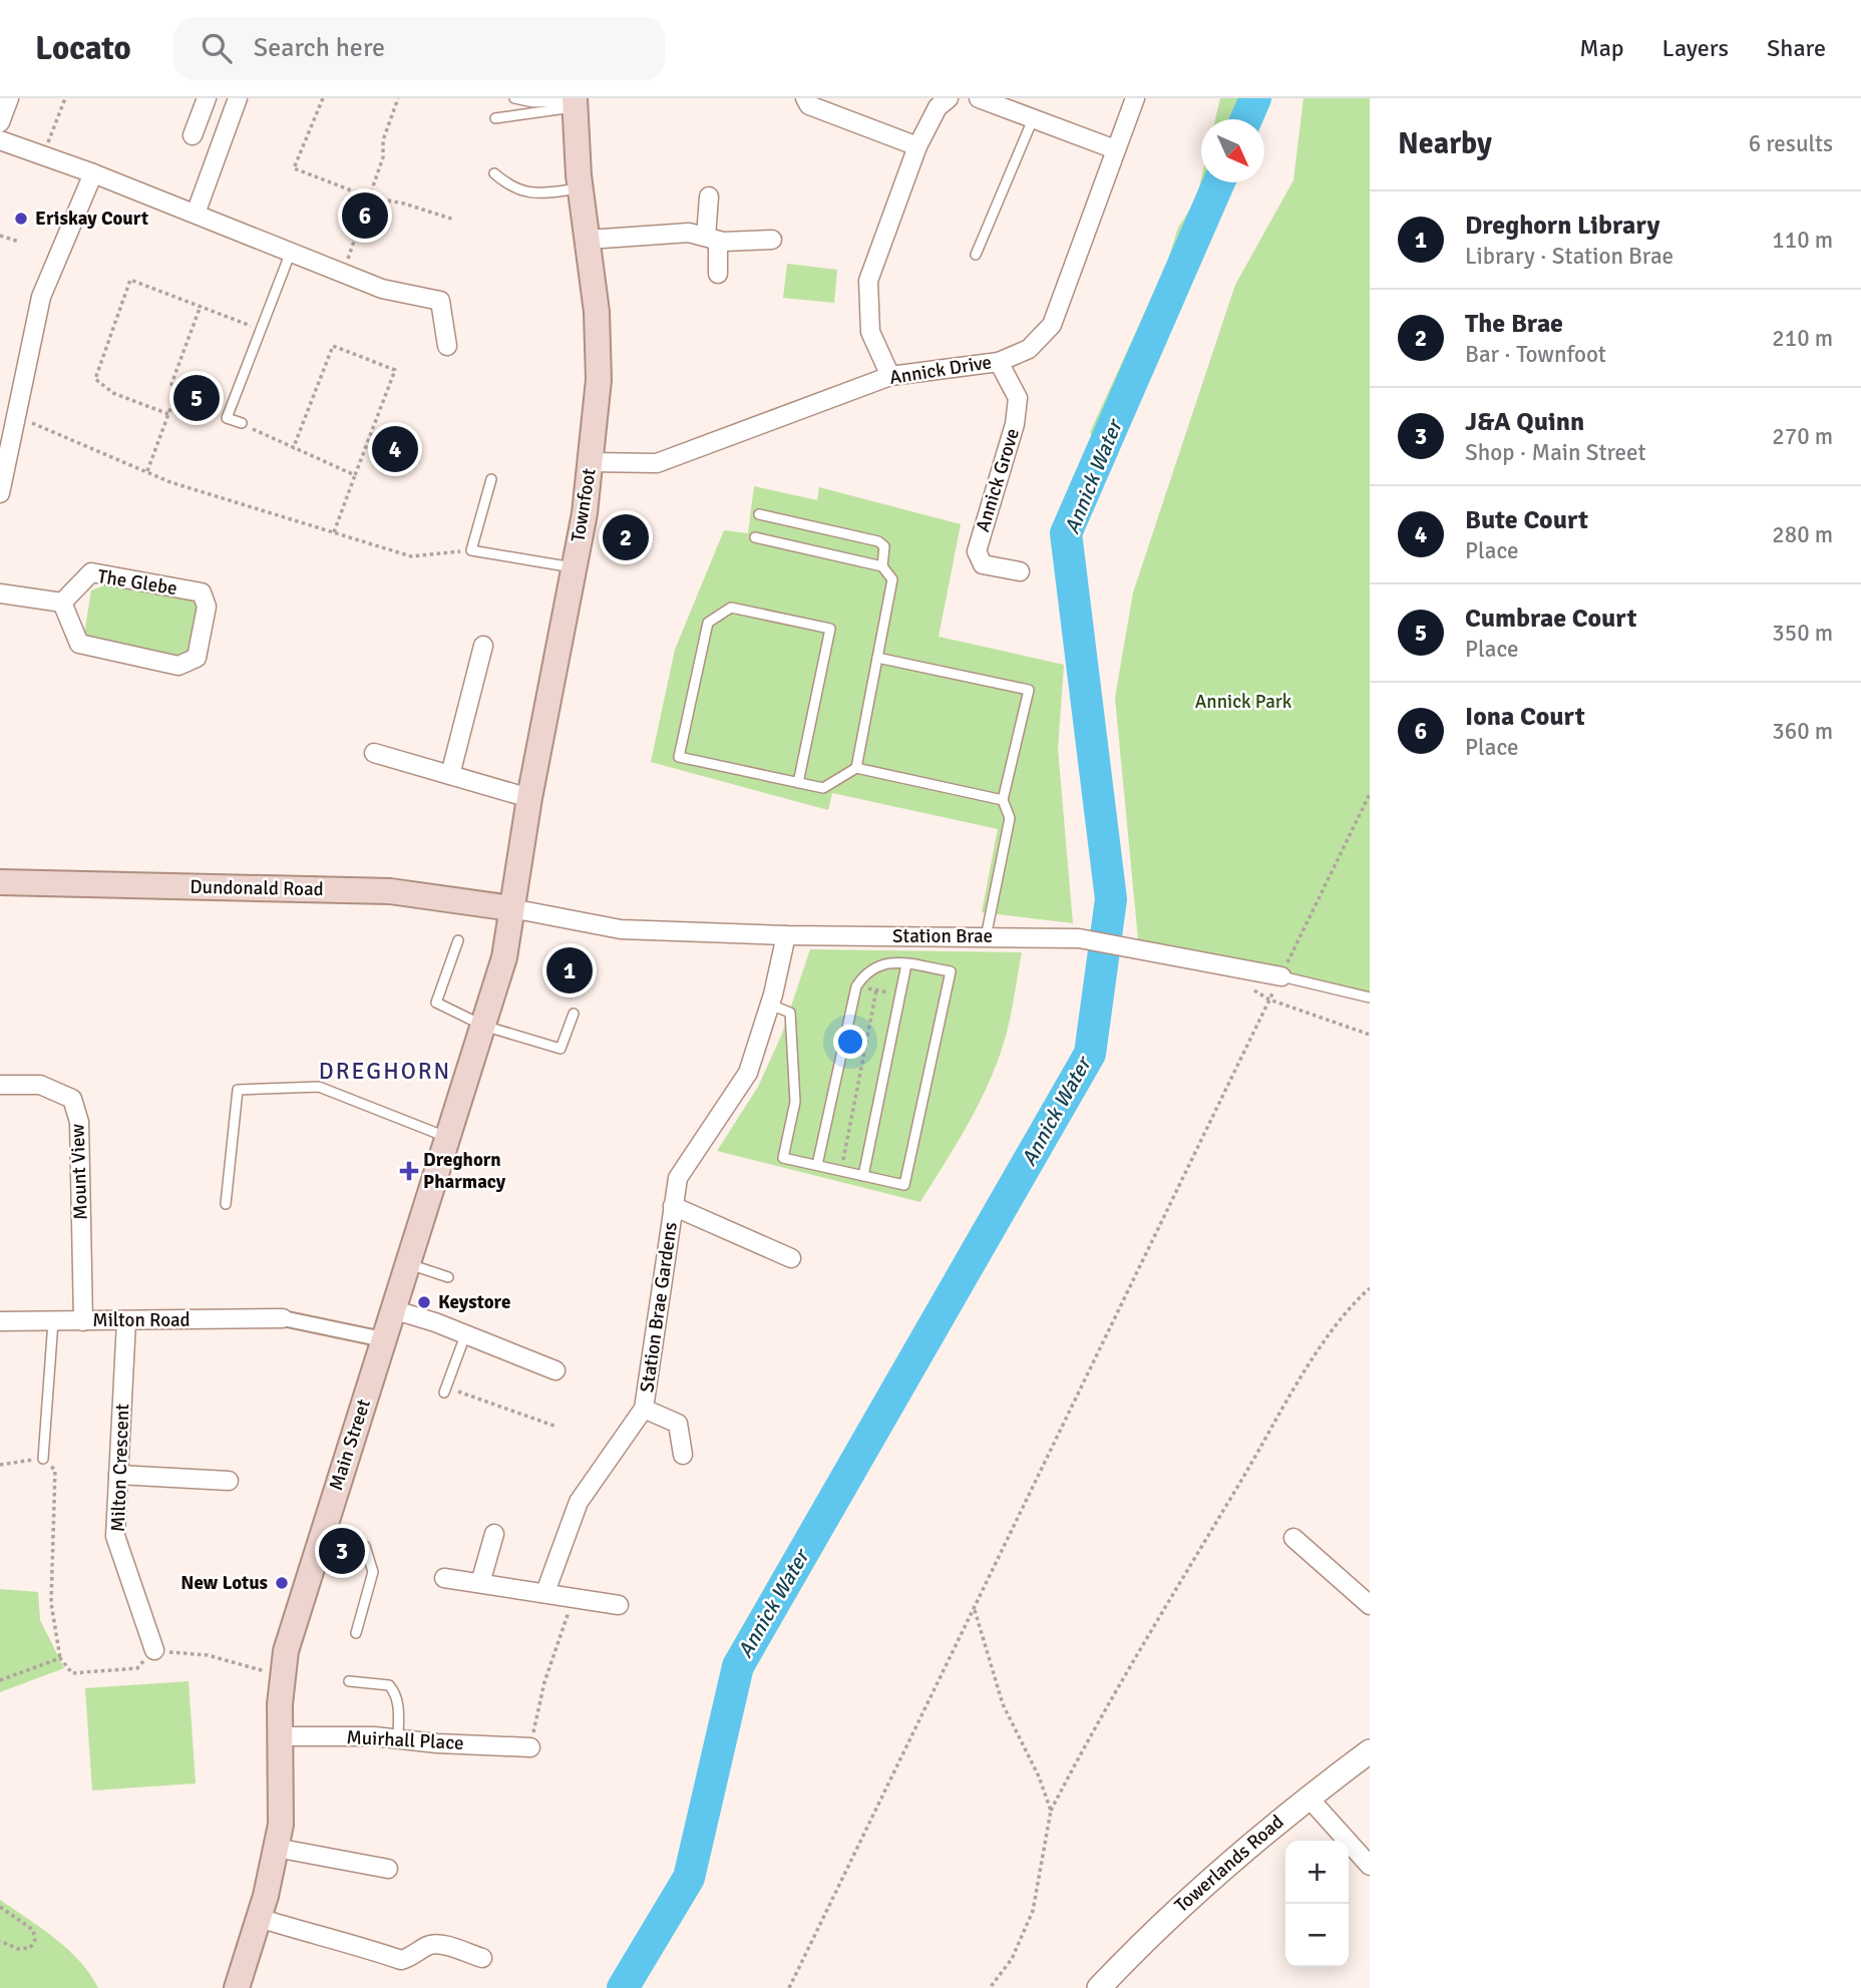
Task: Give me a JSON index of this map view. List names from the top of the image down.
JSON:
{
  "streets": {
    "main road": ["Townfoot", "Dundonald Road", "Main Street"],
    "street": [
      "Annick Drive",
      "Annick Grove",
      "The Glebe",
      "Station Brae",
      "Mount View",
      "Station Brae Gardens",
      "Milton Road",
      "Milton Crescent",
      "Muirhall Place",
      "Towerlands Road"
    ]
  },
  "crossings": [
    ["Annick Drive", "Annick Grove"],
    ["Annick Drive", "Townfoot"],
    ["Townfoot", "Dundonald Road"],
    ["Townfoot", "Station Brae"],
    ["Townfoot", "Main Street"],
    ["Dundonald Road", "Station Brae"],
    ["Dundonald Road", "Main Street"],
    ["Station Brae", "Station Brae Gardens"],
    ["Station Brae", "Main Street"],
    ["Mount View", "Milton Road"],
    ["Milton Road", "Milton Crescent"],
    ["Main Street", "Muirhall Place"]
  ],
  "districts": ["DREGHORN"],
  "water": ["Annick Water"],
  "parks": ["Annick Park"],
  "places": {
    "other": ["Eriskay Court", "Keystore", "New Lotus"],
    "health": ["Dreghorn Pharmacy"]
  },
  "north": "bottom right",
  "page": {
    "header": "Locato",
    "search": "Search here",
    "nav": ["Map", "Layers", "Share"],
    "heading": ["Nearby", "6 results"],
    "pins": [
      "6",
      "5",
      "4",
      "2",
      "1",
      "3"
    ],
    "list": [
      {
        "mark": "1",
        "name": "Dreghorn Library",
        "note": "Library · Station Brae",
        "value": "110 m"
      },
      {
        "mark": "2",
        "name": "The Brae",
        "note": "Bar · Townfoot",
        "value": "210 m"
      },
      {
        "mark": "3",
        "name": "J&A Quinn",
        "note": "Shop · Main Street",
        "value": "270 m"
      },
      {
        "mark": "4",
        "name": "Bute Court",
        "note": "Place",
        "value": "280 m"
      },
      {
        "mark": "5",
        "name": "Cumbrae Court",
        "note": "Place",
        "value": "350 m"
      },
      {
        "mark": "6",
        "name": "Iona Court",
        "note": "Place",
        "value": "360 m"
      }
    ],
    "map_buttons": ["+", "−"]
  }
}
